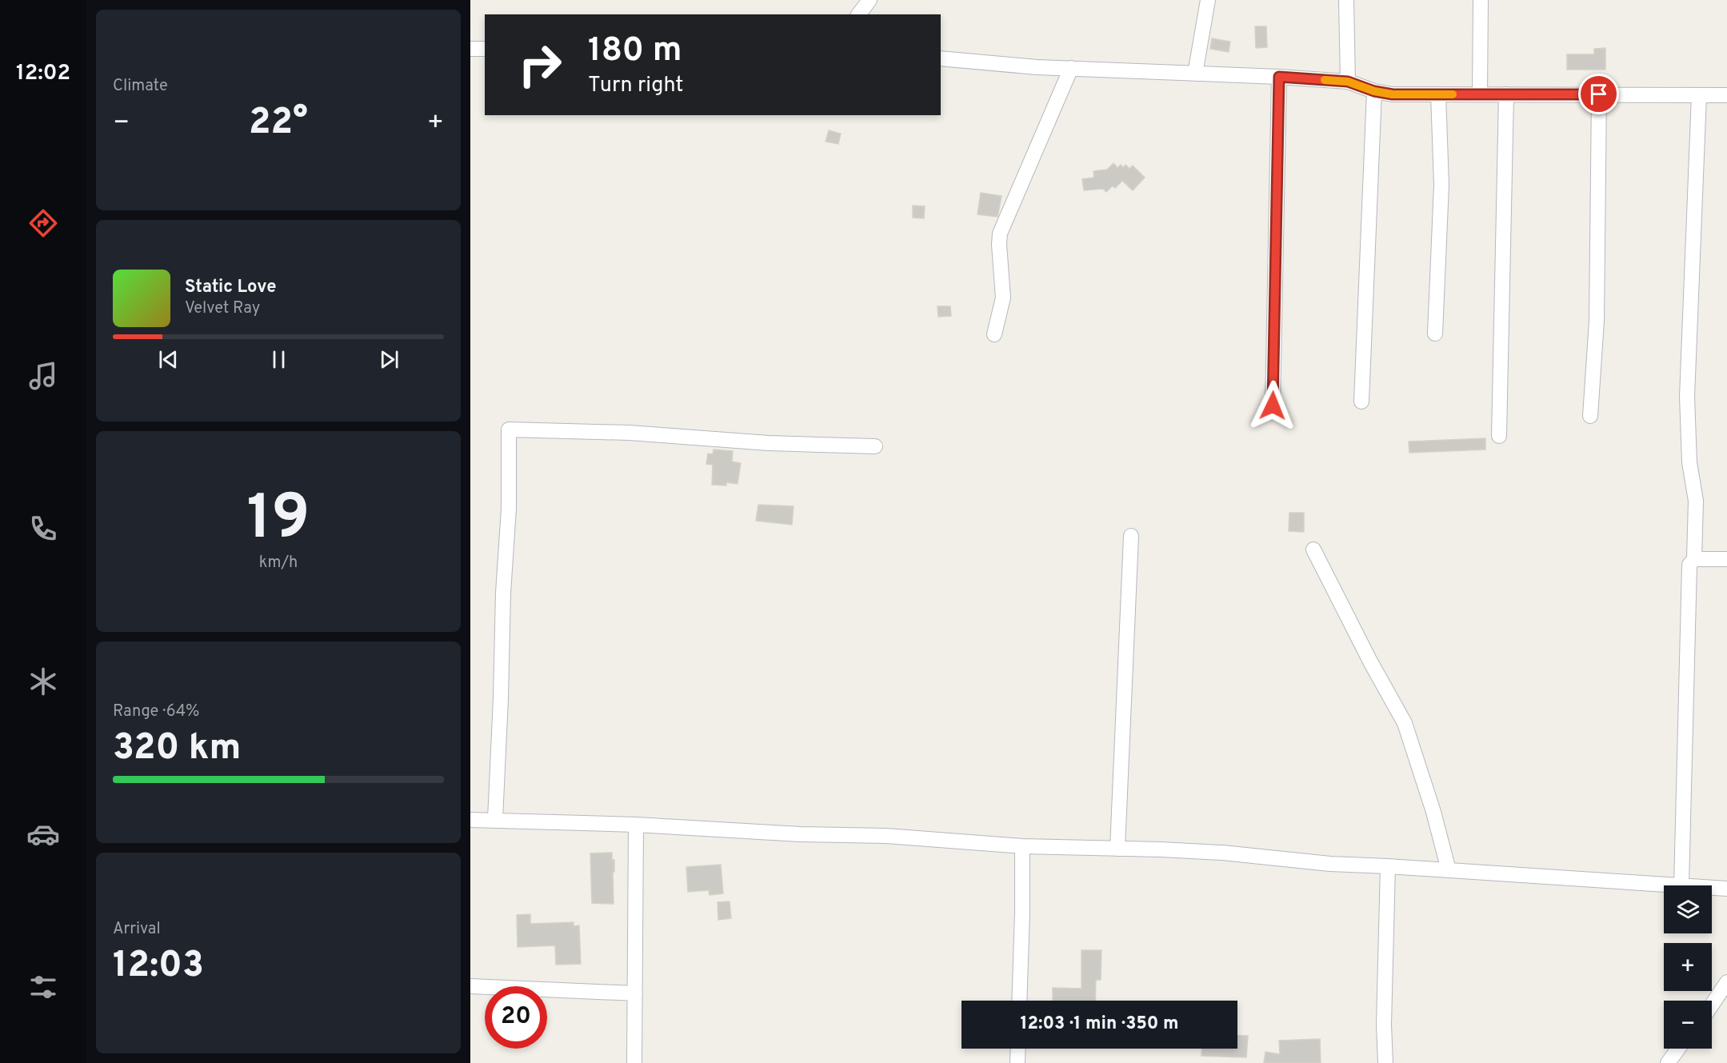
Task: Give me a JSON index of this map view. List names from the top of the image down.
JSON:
{
  "page": {
    "tabs": "12:02",
    "tile": [
      "Climate",
      ["19", "km/h"],
      ["Range · 64%", "320 km"],
      ["Arrival", "12:03"]
    ],
    "turn": ["180 m", "Turn right"],
    "heat": ["−", "22°", "+"],
    "song": ["Static Love", "Velvet Ray"],
    "map_buttons": ["+", "−"],
    "limit": "20",
    "trip": "12:03 · 1 min · 350 m"
  }
}
